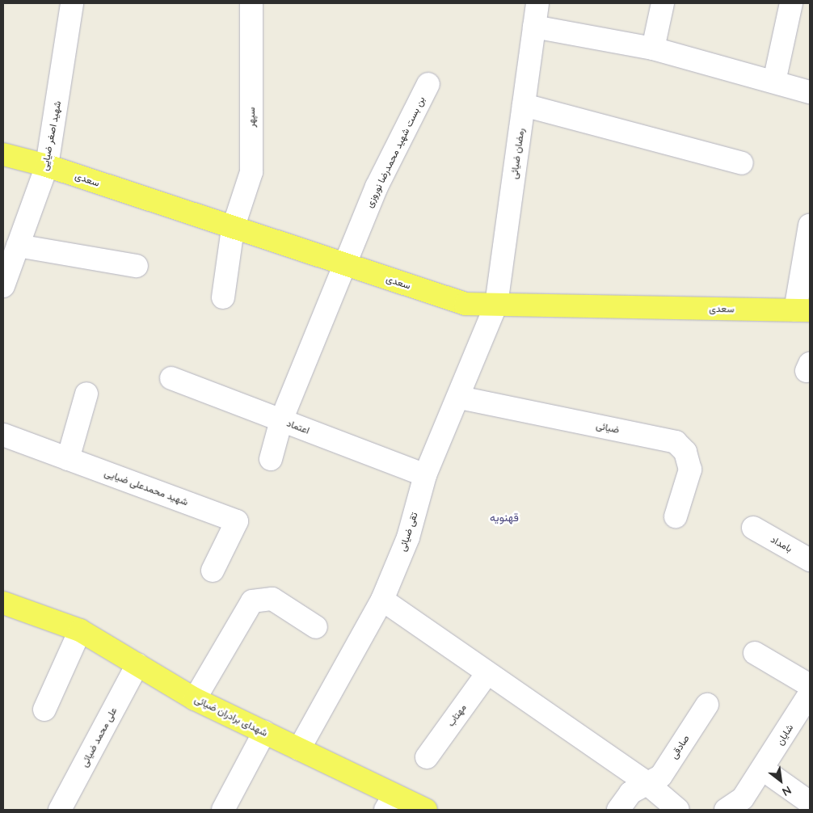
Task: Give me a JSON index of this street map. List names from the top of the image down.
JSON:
{
  "streets": {
    "main road": ["سعدی", "شهدای برادران ضیائی"],
    "street": [
      "سپهر",
      "شهید اصغر ضیایی",
      "بن بست شهید محمدرضا نوروزی",
      "رمضان ضیائی",
      "اعتماد",
      "ضیائی",
      "شهید محمدعلی ضیایی",
      "تقی ضیائی",
      "بامداد",
      "مهتاب",
      "شایان",
      "علی محمد ضیائی",
      "صادقی"
    ]
  },
  "crossings": [
    ["سپهر", "سعدی"],
    ["شهید اصغر ضیایی", "سعدی"],
    ["بن بست شهید محمدرضا نوروزی", "سعدی"],
    ["بن بست شهید محمدرضا نوروزی", "اعتماد"],
    ["رمضان ضیائی", "سعدی"],
    ["رمضان ضیائی", "تقی ضیائی"],
    ["سعدی", "تقی ضیائی"],
    ["اعتماد", "تقی ضیائی"],
    ["ضیائی", "تقی ضیائی"],
    ["تقی ضیائی", "شهدای برادران ضیائی"],
    ["شهدای برادران ضیائی", "علی محمد ضیائی"]
  ],
  "districts": ["قهنویه"],
  "north": "bottom right"
}
